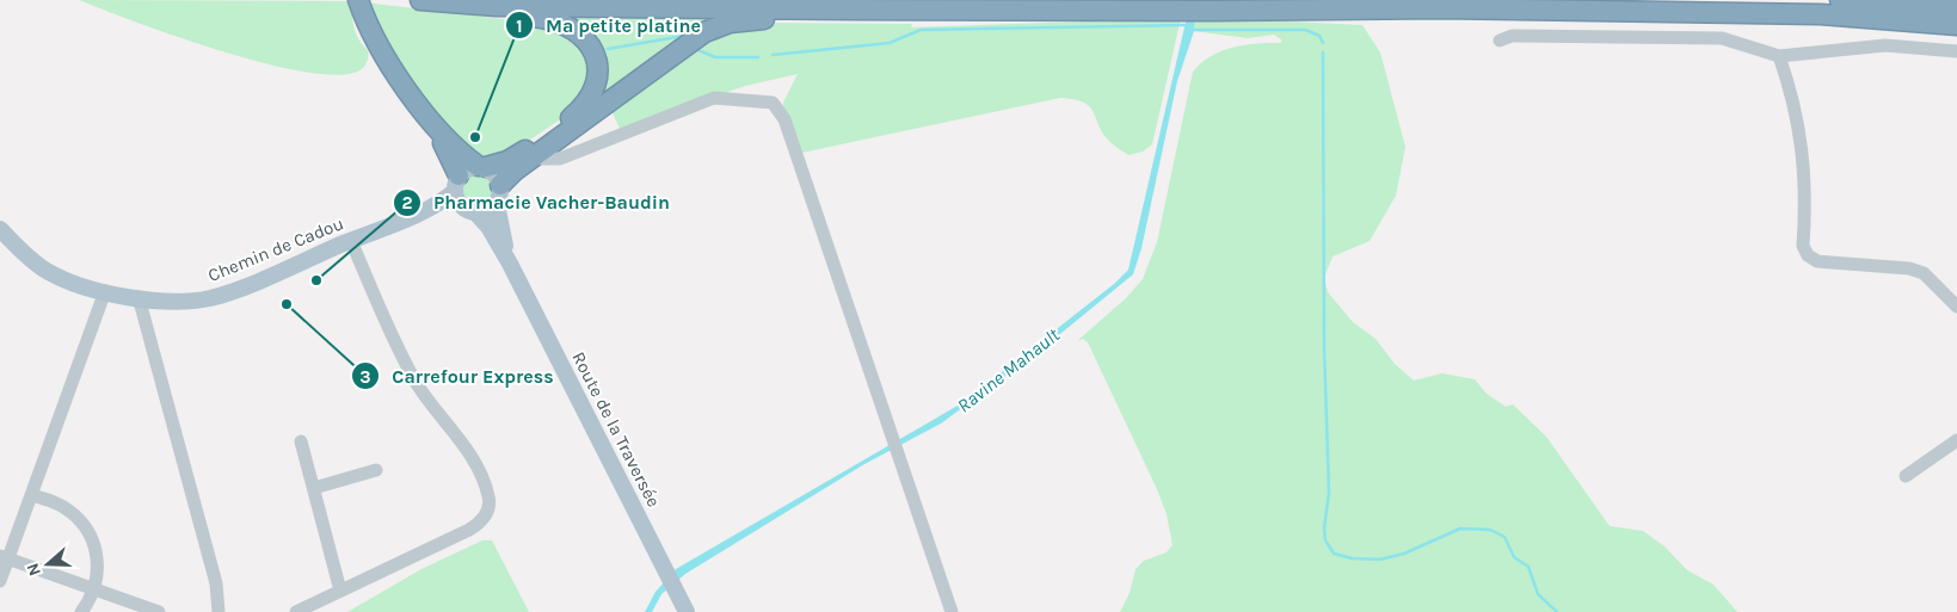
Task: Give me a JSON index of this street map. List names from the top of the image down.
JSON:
{
  "streets": {
    "main road": ["Chemin de Cadou", "Route de la Traversée"]
  },
  "crossings": [
    ["Chemin de Cadou", "Route de la Traversée"]
  ],
  "water": ["Ravine Mahault"],
  "places": ["Ma petite platine", "Pharmacie Vacher-Baudin", "Carrefour Express"],
  "north": "left"
}
